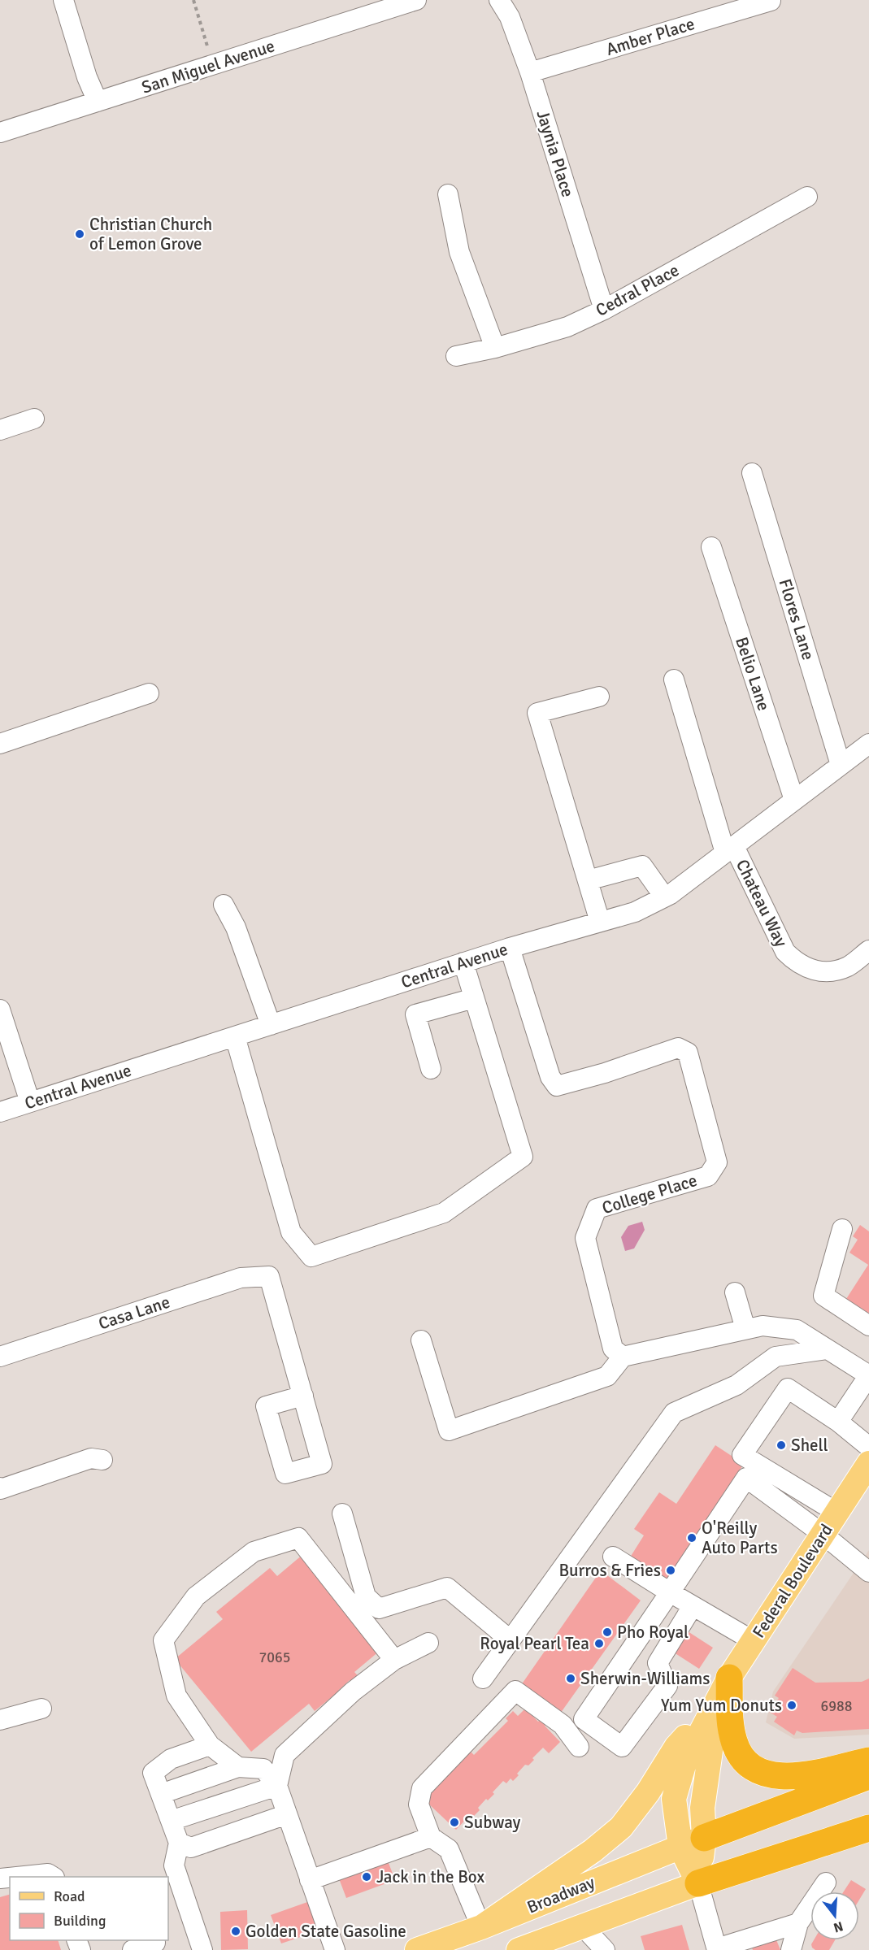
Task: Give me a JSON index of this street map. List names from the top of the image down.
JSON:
{
  "streets": {
    "main road": ["Federal Boulevard", "Broadway"],
    "street": [
      "Amber Place",
      "San Miguel Avenue",
      "Jaynia Place",
      "Cedral Place",
      "Flores Lane",
      "Belio Lane",
      "Chateau Way",
      "Central Avenue",
      "College Place",
      "Casa Lane"
    ]
  },
  "crossings": [
    ["Amber Place", "Jaynia Place"],
    ["Jaynia Place", "Cedral Place"],
    ["Flores Lane", "Central Avenue"],
    ["Belio Lane", "Central Avenue"],
    ["Chateau Way", "Central Avenue"],
    ["Central Avenue", "College Place"],
    ["Federal Boulevard", "Broadway"]
  ],
  "places": [
    "Christian Church of Lemon Grove",
    "Shell",
    "O'Reilly Auto Parts",
    "Burros & Fries",
    "Pho Royal",
    "Royal Pearl Tea",
    "Sherwin-Williams",
    "Yum Yum Donuts",
    "Subway",
    "Jack in the Box",
    "Golden State Gasoline"
  ],
  "house_numbers": ["7065", "6988"],
  "legend": ["Road", "Building"],
  "north": "bottom"
}
